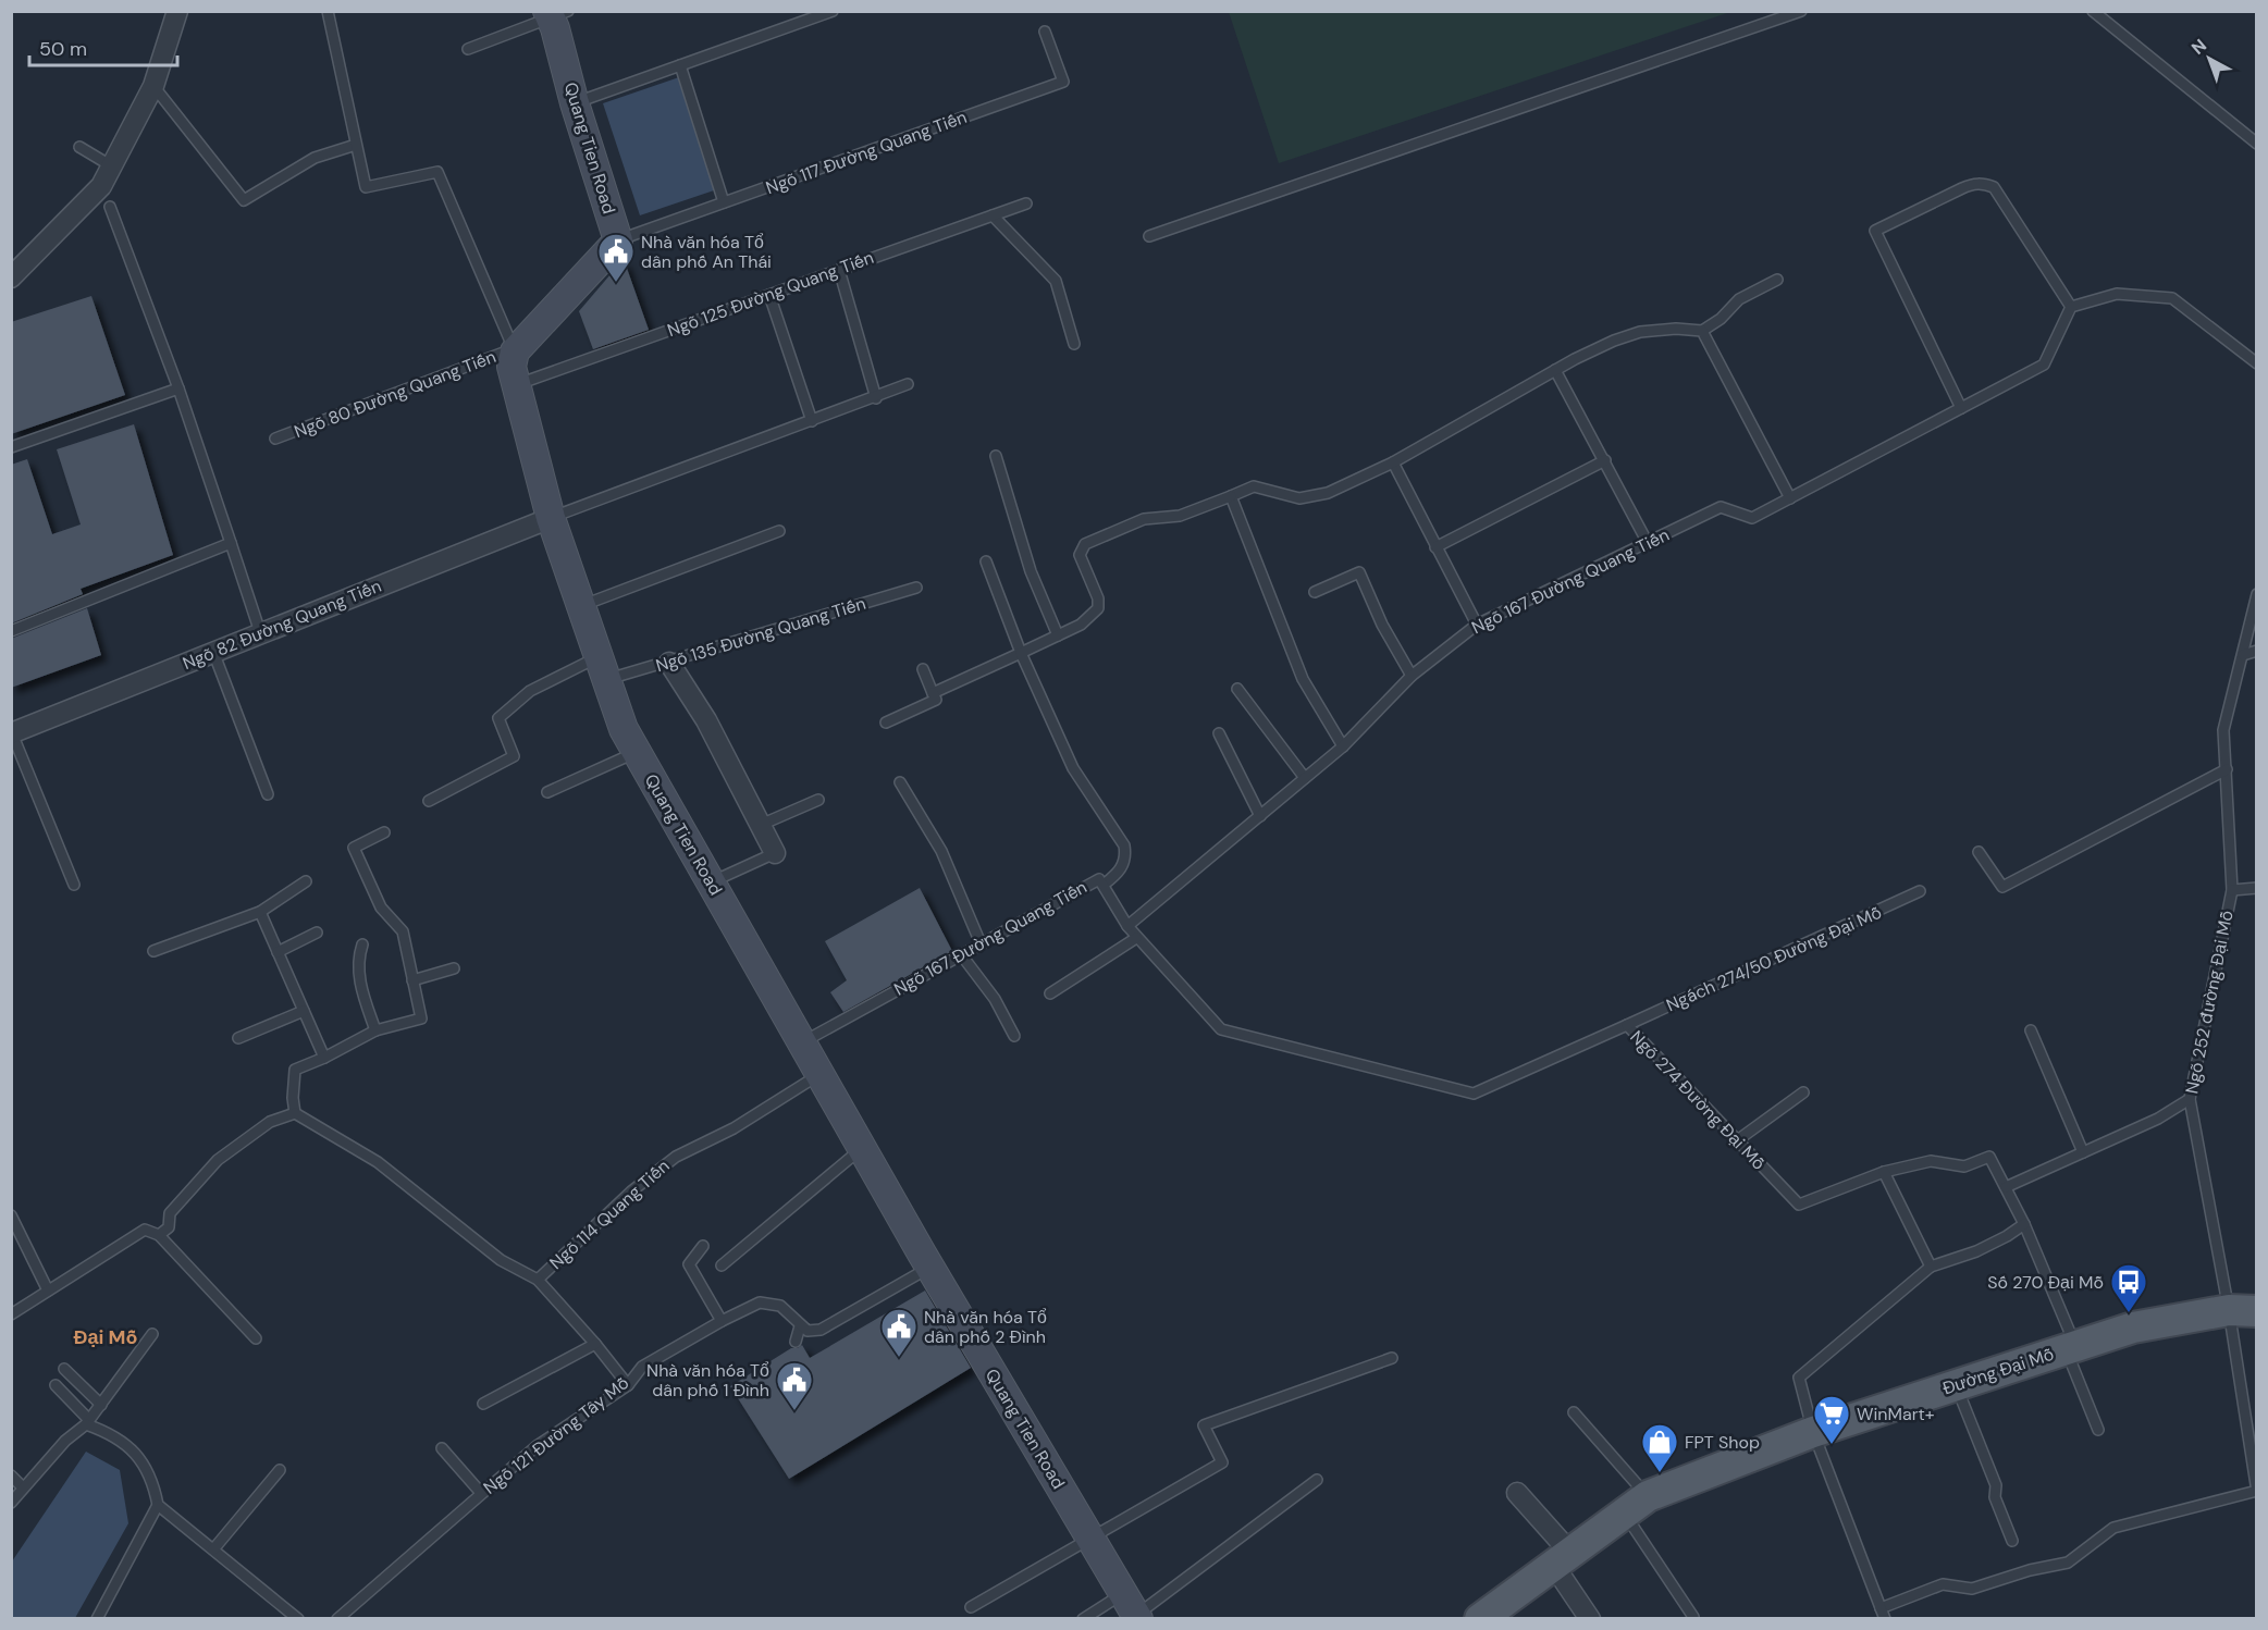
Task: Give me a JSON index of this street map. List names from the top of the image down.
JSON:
{
  "streets": {
    "main road": ["Đường Đại Mỗ"],
    "street": ["Quang Tien Road", "Ngõ 82 Đường Quang Tiến"],
    "lane": [
      "Ngõ 117 Đường Quang Tiến",
      "Ngõ 125 Đường Quang Tiến",
      "Ngõ 80 Đường Quang Tiến",
      "Ngõ 167 Đường Quang Tiến",
      "Ngõ 135 Đường Quang Tiến",
      "Ngách 274/50 Đường Đại Mỗ",
      "Ngõ 252 đường Đại Mỗ",
      "Ngõ 274 Đường Đại Mỗ",
      "Ngõ 114 Quang Tiến",
      "Ngõ 121 Đường Tây Mỗ"
    ]
  },
  "crossings": [
    ["Quang Tien Road", "Ngõ 117 Đường Quang Tiến"],
    ["Quang Tien Road", "Ngõ 125 Đường Quang Tiến"],
    ["Quang Tien Road", "Ngõ 80 Đường Quang Tiến"],
    ["Quang Tien Road", "Ngõ 167 Đường Quang Tiến"],
    ["Quang Tien Road", "Ngõ 82 Đường Quang Tiến"],
    ["Quang Tien Road", "Ngõ 135 Đường Quang Tiến"],
    ["Quang Tien Road", "Ngõ 114 Quang Tiến"],
    ["Ngõ 167 Đường Quang Tiến", "Ngõ 274 Đường Đại Mỗ"],
    ["Ngách 274/50 Đường Đại Mỗ", "Ngõ 274 Đường Đại Mỗ"],
    ["Ngõ 252 đường Đại Mỗ", "Đường Đại Mỗ"],
    ["Ngõ 274 Đường Đại Mỗ", "Đường Đại Mỗ"]
  ],
  "districts": ["Đại Mỗ"],
  "places": {
    "public building": ["Nhà văn hóa Tổ dân phố An Thái", "Nhà văn hóa Tổ dân phố 2 Đình", "Nhà văn hóa Tổ dân phố 1 Đình"],
    "bus stop": ["Số 270 Đại Mỗ"],
    "supermarket": ["WinMart+"],
    "shop": ["FPT Shop"]
  },
  "scale_bar": "50 m",
  "north": "top left"
}
